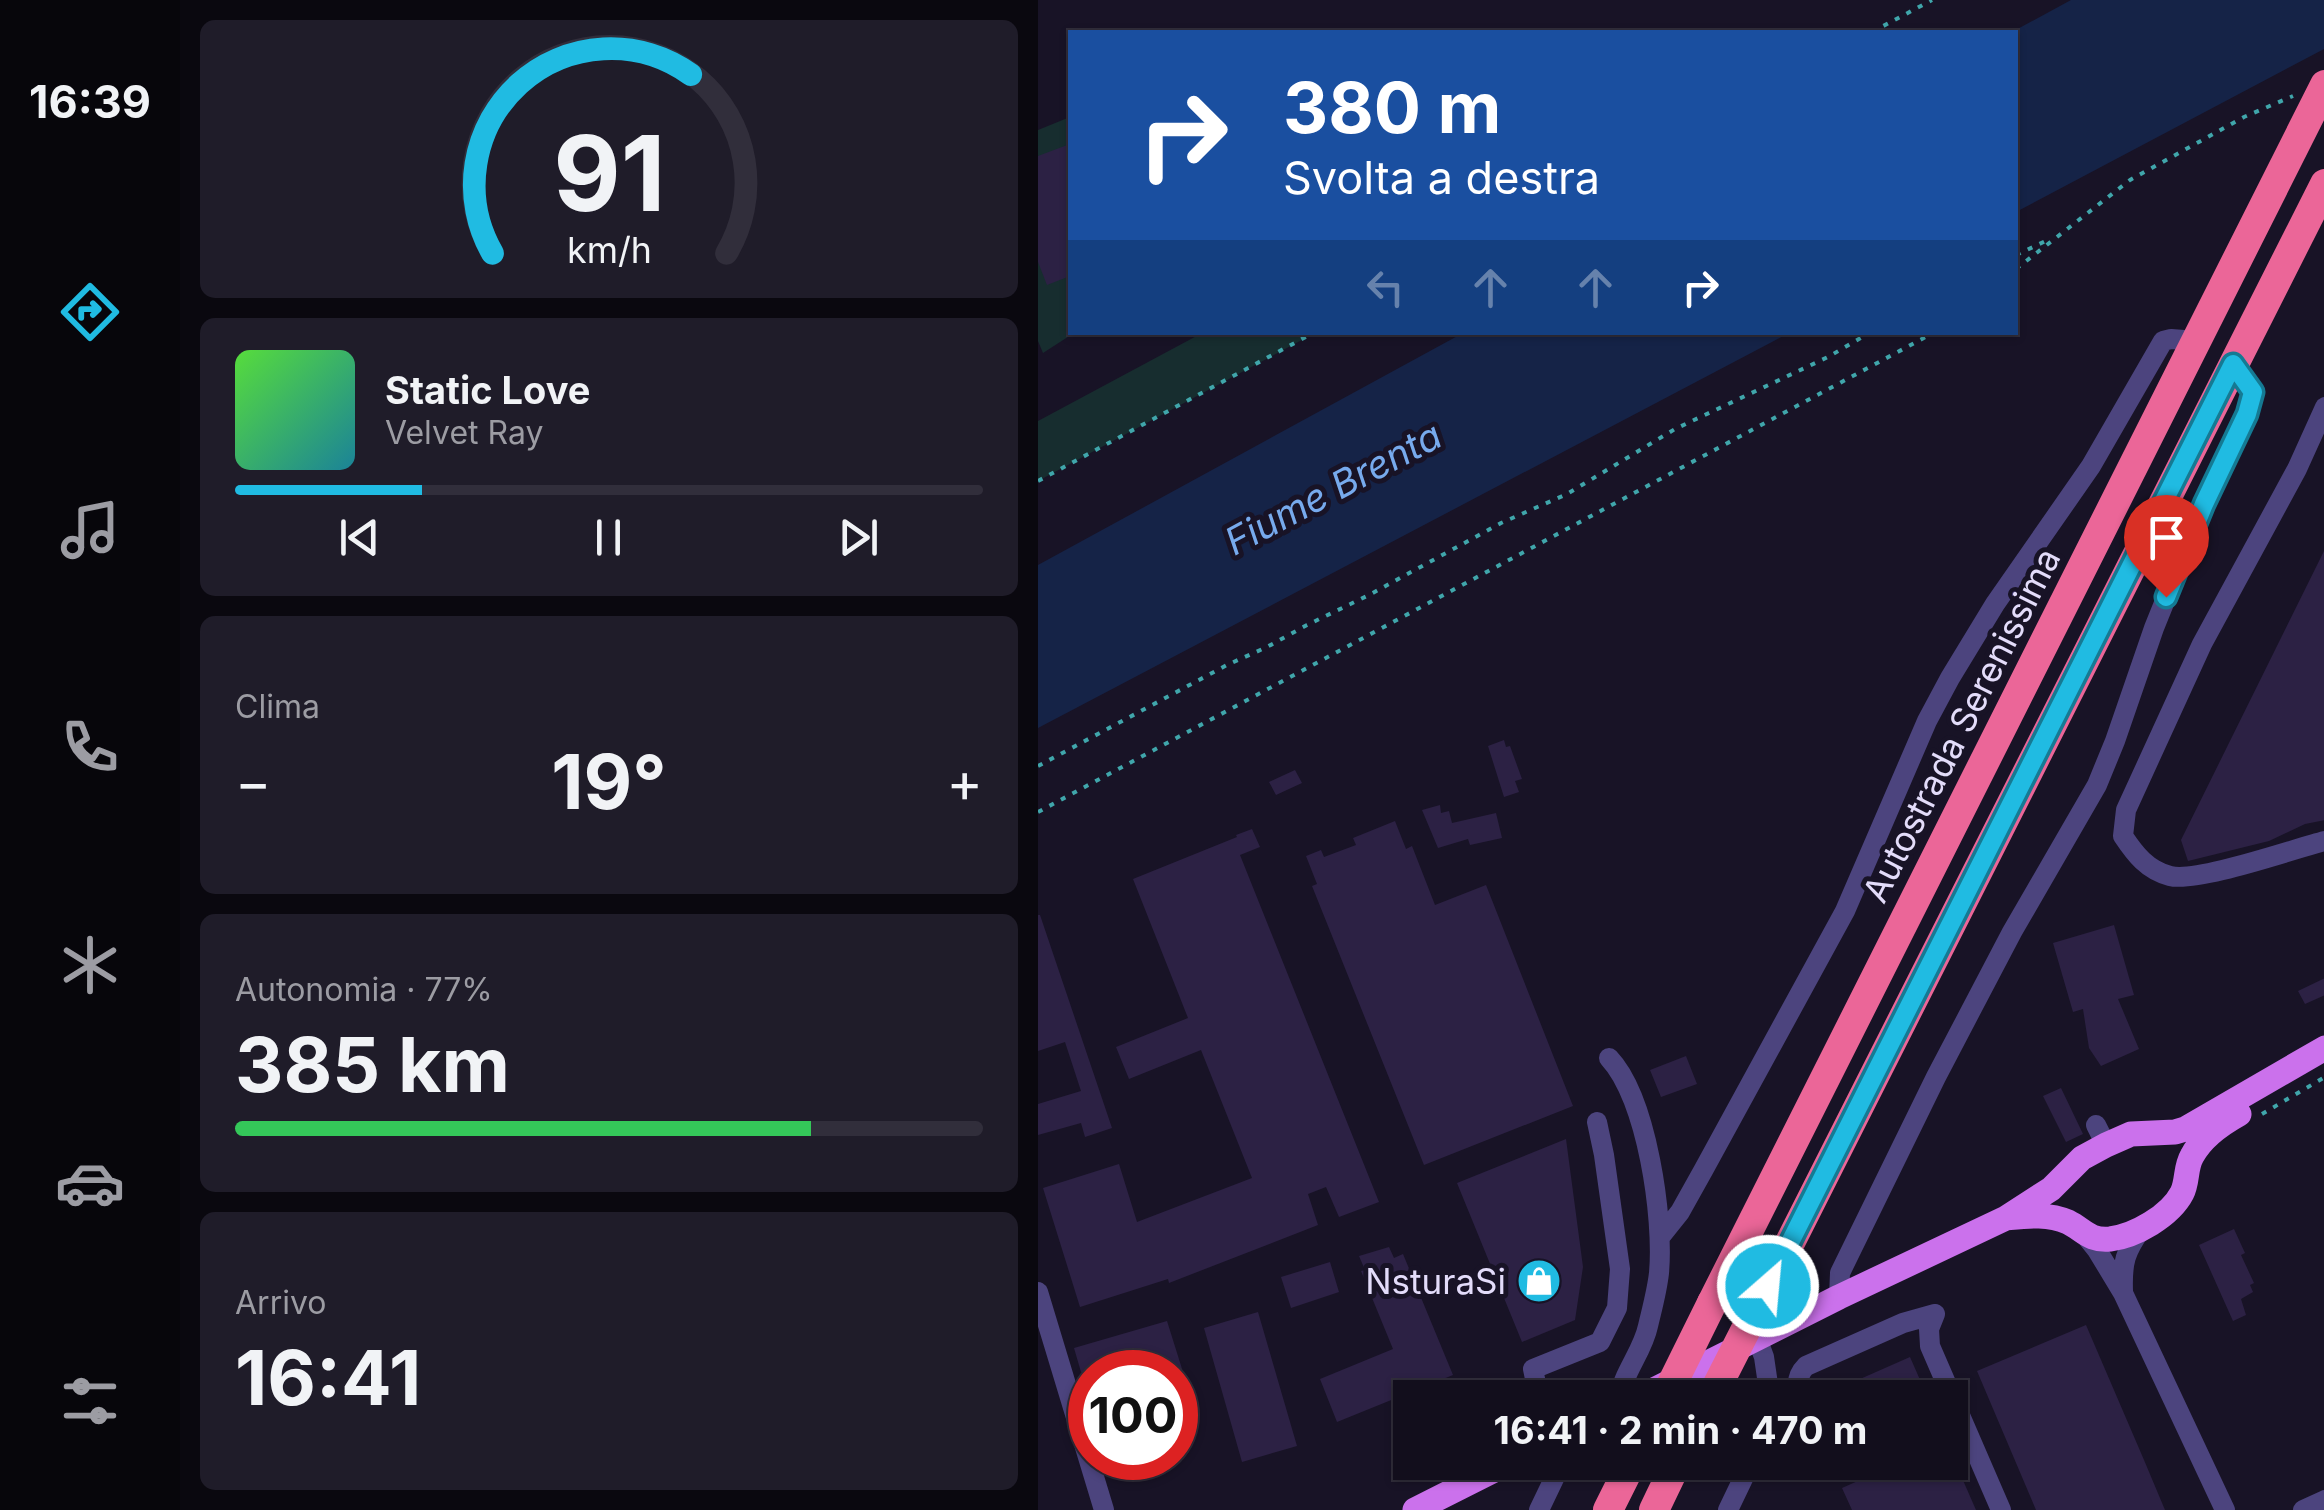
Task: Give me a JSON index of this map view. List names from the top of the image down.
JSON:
{
  "streets": {
    "highway": ["Autostrada Serenissima"]
  },
  "water": ["Fiume Brenta"],
  "places": {
    "shop": ["NsturaSi"]
  },
  "page": {
    "tabs": "16:39",
    "turn": ["380 m", "Svolta a destra"],
    "song": ["Static Love", "Velvet Ray"],
    "tile": [
      "Clima",
      ["Autonomia · 77%", "385 km"],
      ["Arrivo", "16:41"]
    ],
    "heat": ["−", "19°", "+"],
    "limit": "100",
    "trip": "16:41 · 2 min · 470 m",
    "gauge": ["91", "km/h"]
  }
}
